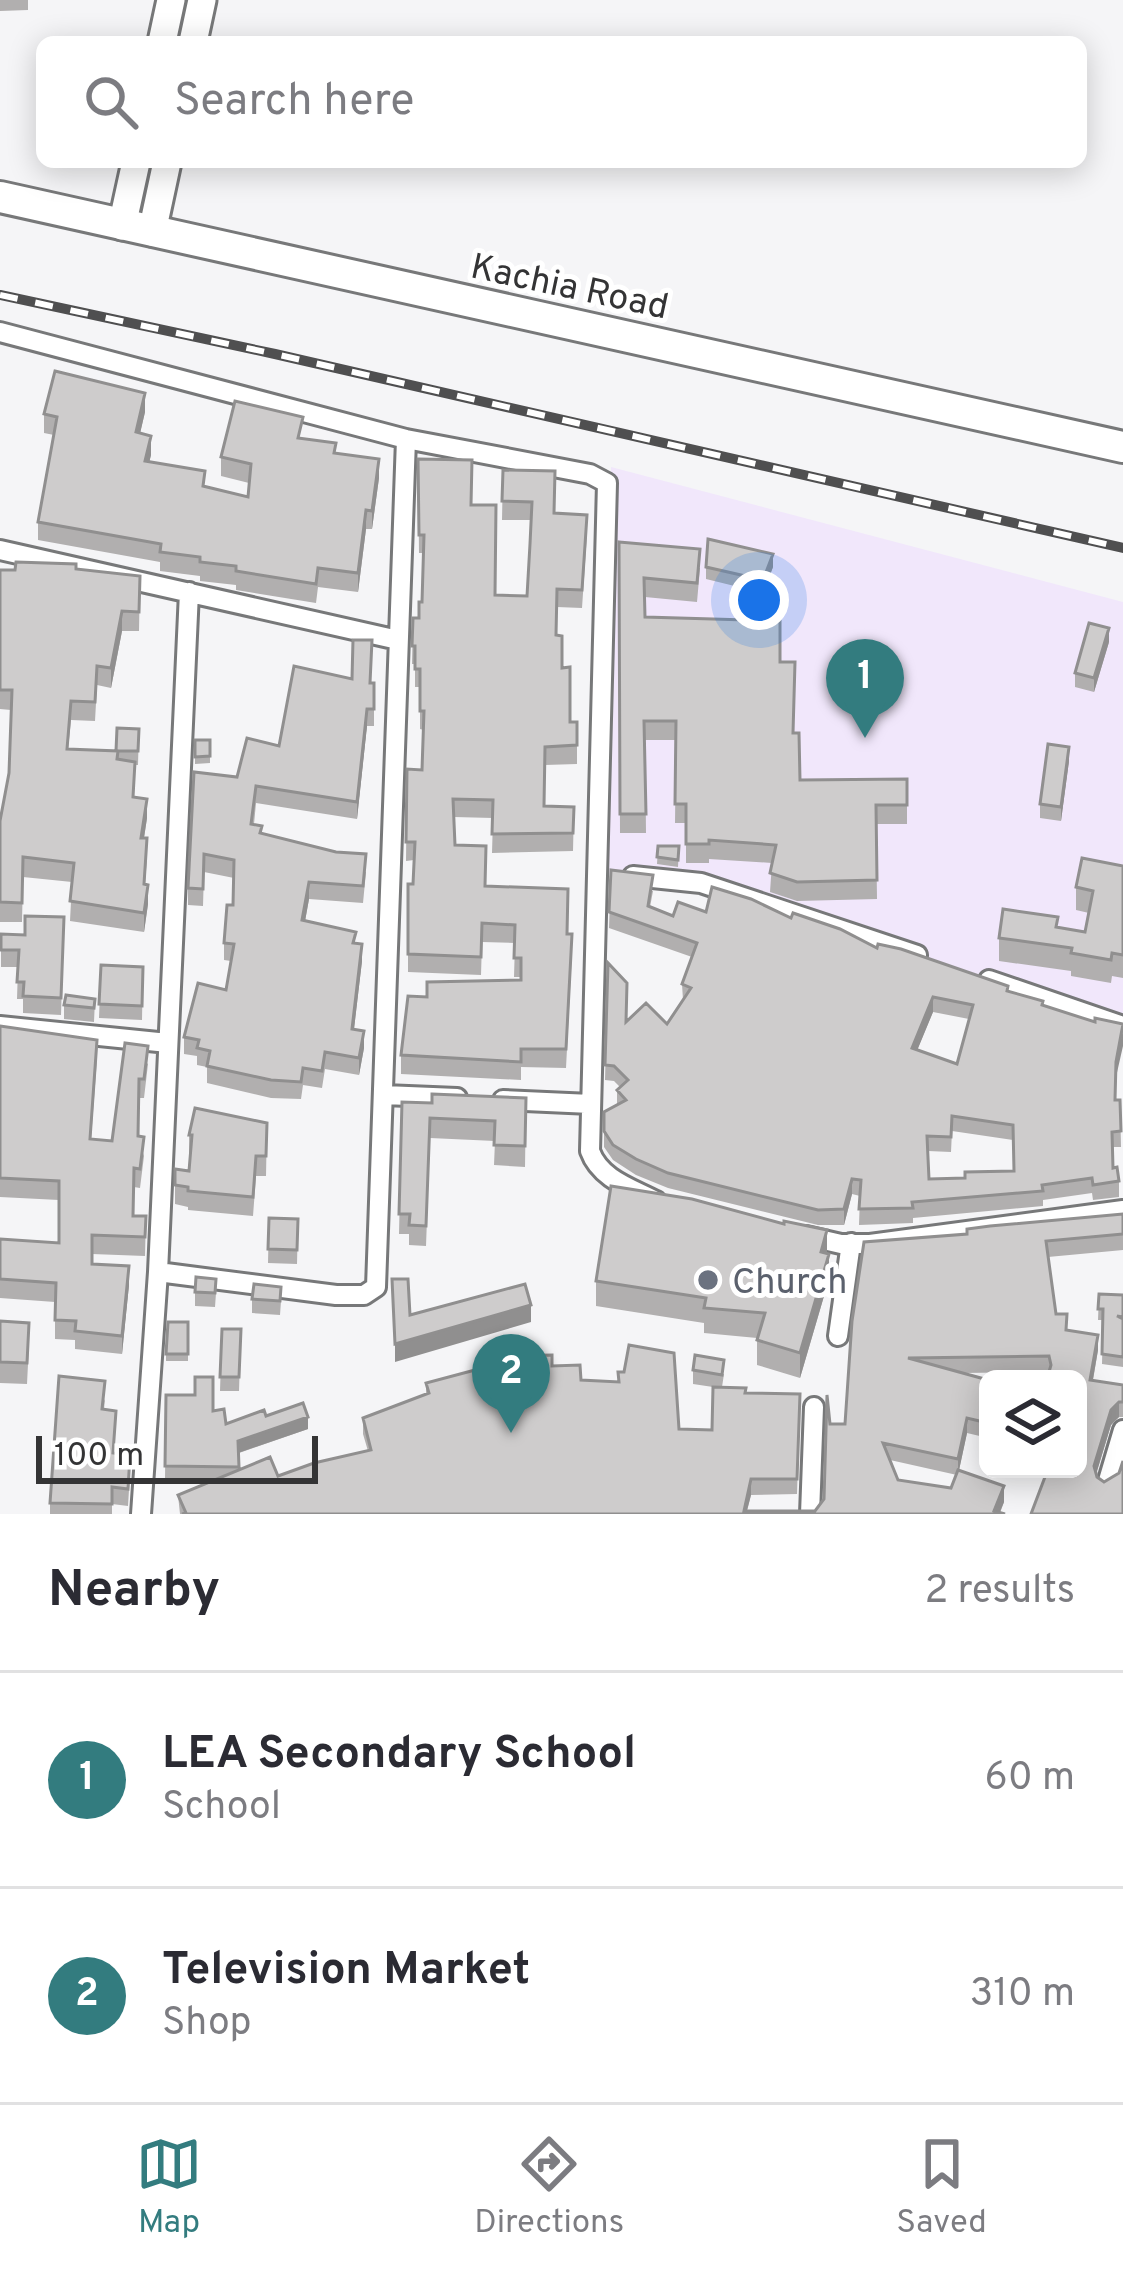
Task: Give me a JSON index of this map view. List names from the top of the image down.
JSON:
{
  "streets": {
    "main road": ["Kachia Road"]
  },
  "places": ["Church"],
  "scale_bar": "100 m",
  "page": {
    "search": "Search here",
    "pins": ["1", "2"],
    "scale": "100 m",
    "heading": ["Nearby", "2 results"],
    "list": [
      {
        "mark": "1",
        "name": "LEA Secondary School",
        "note": "School",
        "value": "60 m"
      },
      {
        "mark": "2",
        "name": "Television Market",
        "note": "Shop",
        "value": "310 m"
      }
    ],
    "nav": ["Map", "Directions", "Saved"]
  }
}
